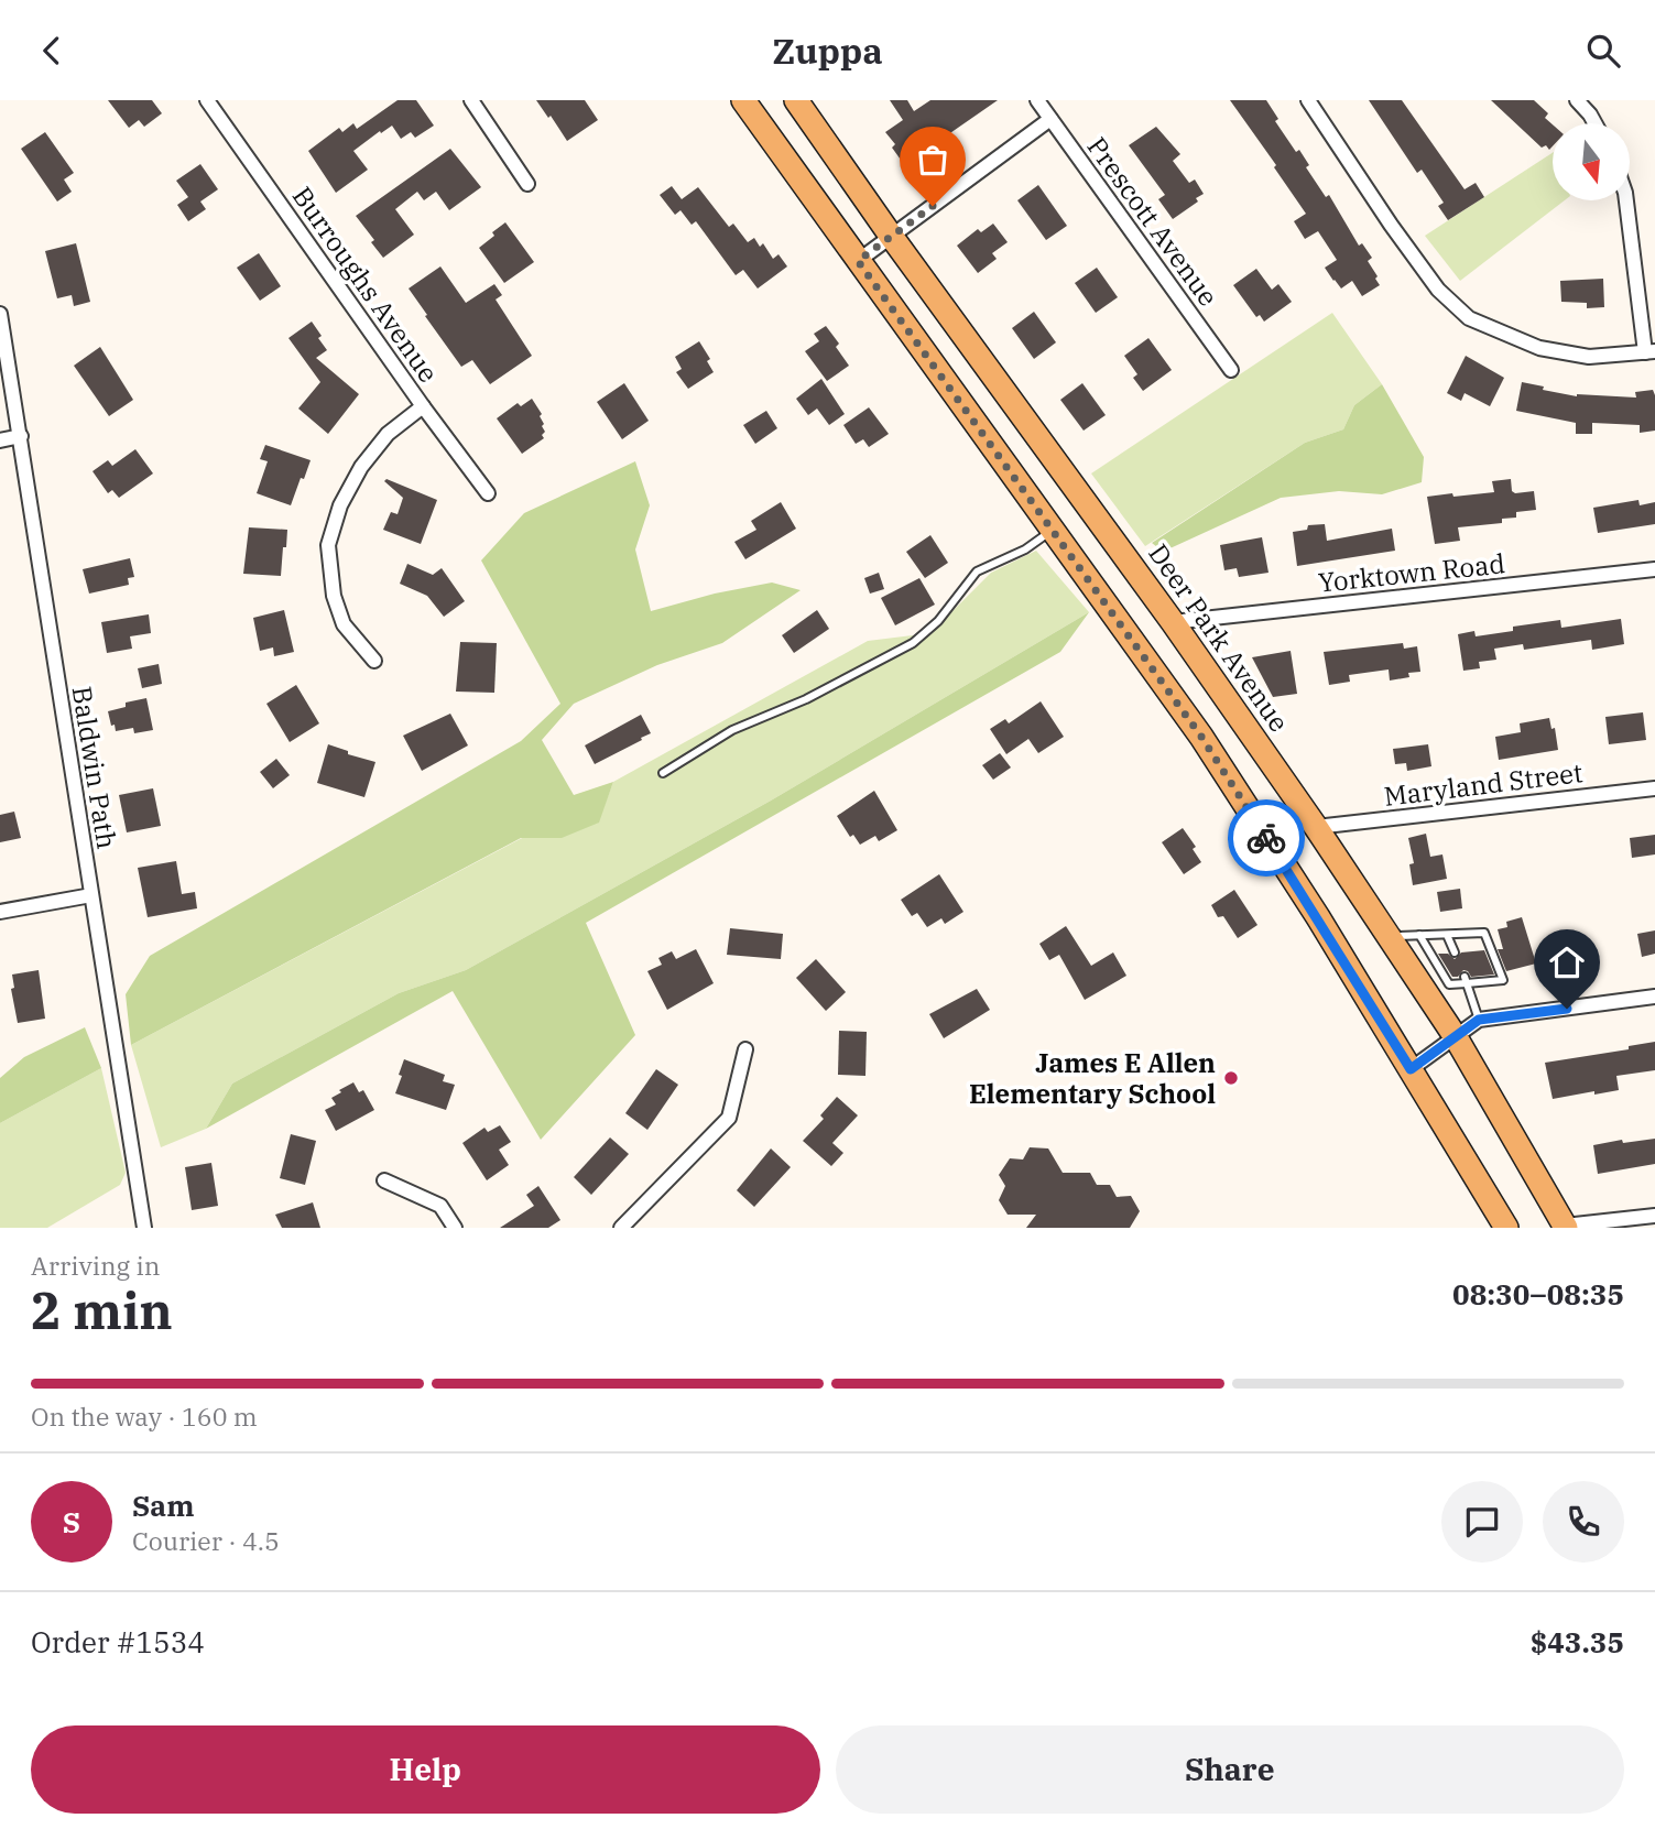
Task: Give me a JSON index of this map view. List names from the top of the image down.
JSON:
{
  "streets": {
    "main road": ["Deer Park Avenue"],
    "street": [
      "Prescott Avenue",
      "Burroughs Avenue",
      "Yorktown Road",
      "Baldwin Path",
      "Maryland Street"
    ]
  },
  "crossings": [
    ["Yorktown Road", "Deer Park Avenue"],
    ["Deer Park Avenue", "Maryland Street"]
  ],
  "places": ["James E Allen Elementary School"],
  "north": "bottom",
  "page": {
    "header": "Zuppa",
    "heading": ["2 min", "Arriving in", "08:30–08:35"],
    "panel": [
      "Sam",
      "Courier · 4.5",
      "Order #1534",
      "$43.35"
    ],
    "bar": "On the way · 160 m",
    "round": "S",
    "buttons": ["Help", "Share"]
  }
}
